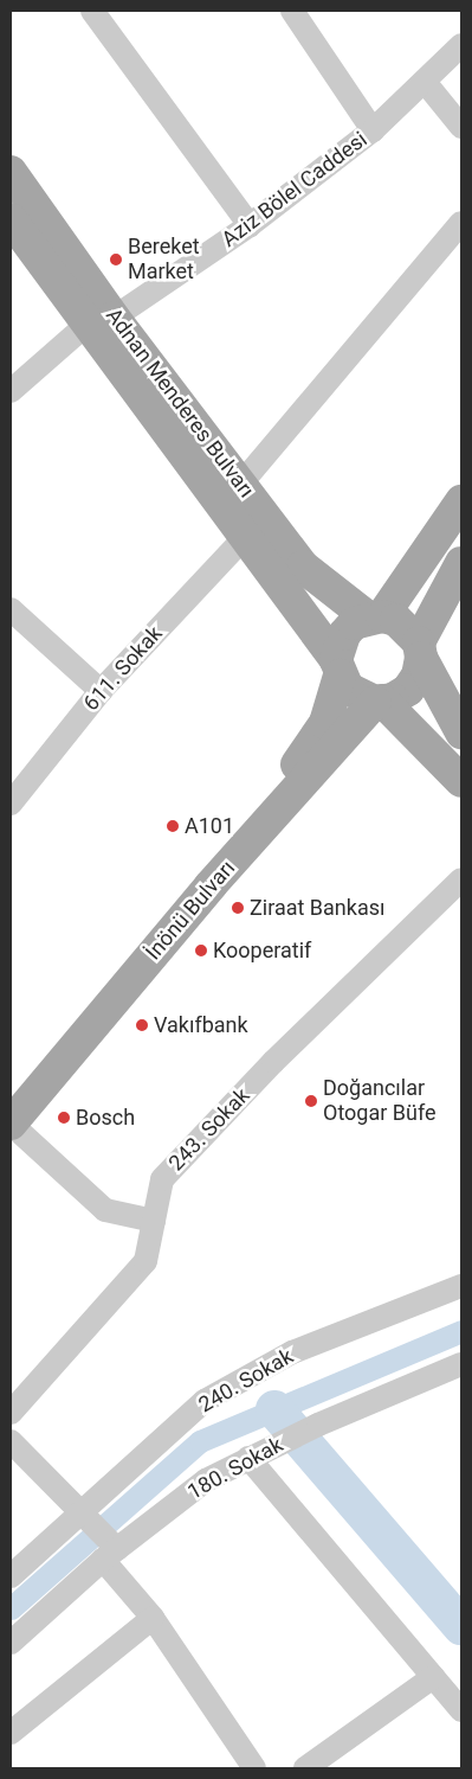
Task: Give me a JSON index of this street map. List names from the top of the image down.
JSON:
{
  "streets": {
    "main road": ["Adnan Menderes Bulvarı", "İnönü Bulvarı"],
    "street": [
      "Aziz Bölel Caddesi",
      "611. Sokak",
      "243. Sokak",
      "240. Sokak",
      "180. Sokak"
    ]
  },
  "crossings": [
    ["Aziz Bölel Caddesi", "Adnan Menderes Bulvarı"],
    ["Adnan Menderes Bulvarı", "611. Sokak"],
    ["Adnan Menderes Bulvarı", "İnönü Bulvarı"]
  ],
  "places": [
    "Bereket Market",
    "A101",
    "Ziraat Bankası",
    "Kooperatif",
    "Vakıfbank",
    "Doğancılar Otogar Büfe",
    "Bosch"
  ]
}
